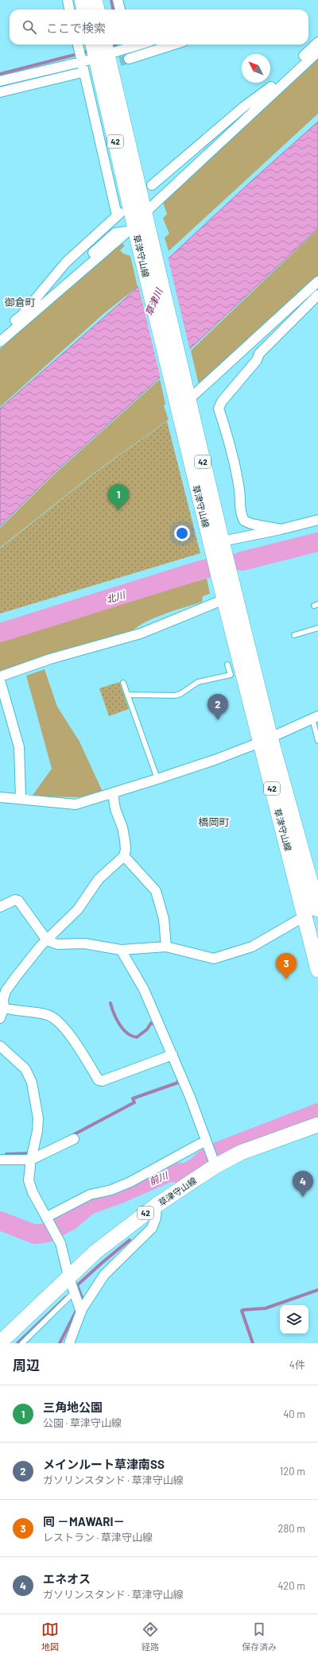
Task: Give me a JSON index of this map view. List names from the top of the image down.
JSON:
{
  "streets": {
    "main road": ["42", "草津守山線"]
  },
  "districts": ["御倉町", "橋岡町"],
  "water": ["草津川", "北川", "前川"],
  "north": "top left",
  "page": {
    "search": "ここで検索",
    "pins": [
      "1",
      "2",
      "3",
      "4"
    ],
    "heading": ["周辺", "4件"],
    "list": [
      {
        "mark": "1",
        "name": "三角地公園",
        "note": "公園 · 草津守山線",
        "value": "40 m"
      },
      {
        "mark": "2",
        "name": "メインルート草津南SS",
        "note": "ガソリンスタンド · 草津守山線",
        "value": "120 m"
      },
      {
        "mark": "3",
        "name": "囘 －MAWARI－",
        "note": "レストラン · 草津守山線",
        "value": "280 m"
      },
      {
        "mark": "4",
        "name": "エネオス",
        "note": "ガソリンスタンド · 草津守山線",
        "value": "420 m"
      }
    ],
    "nav": ["地図", "経路", "保存済み"]
  }
}
